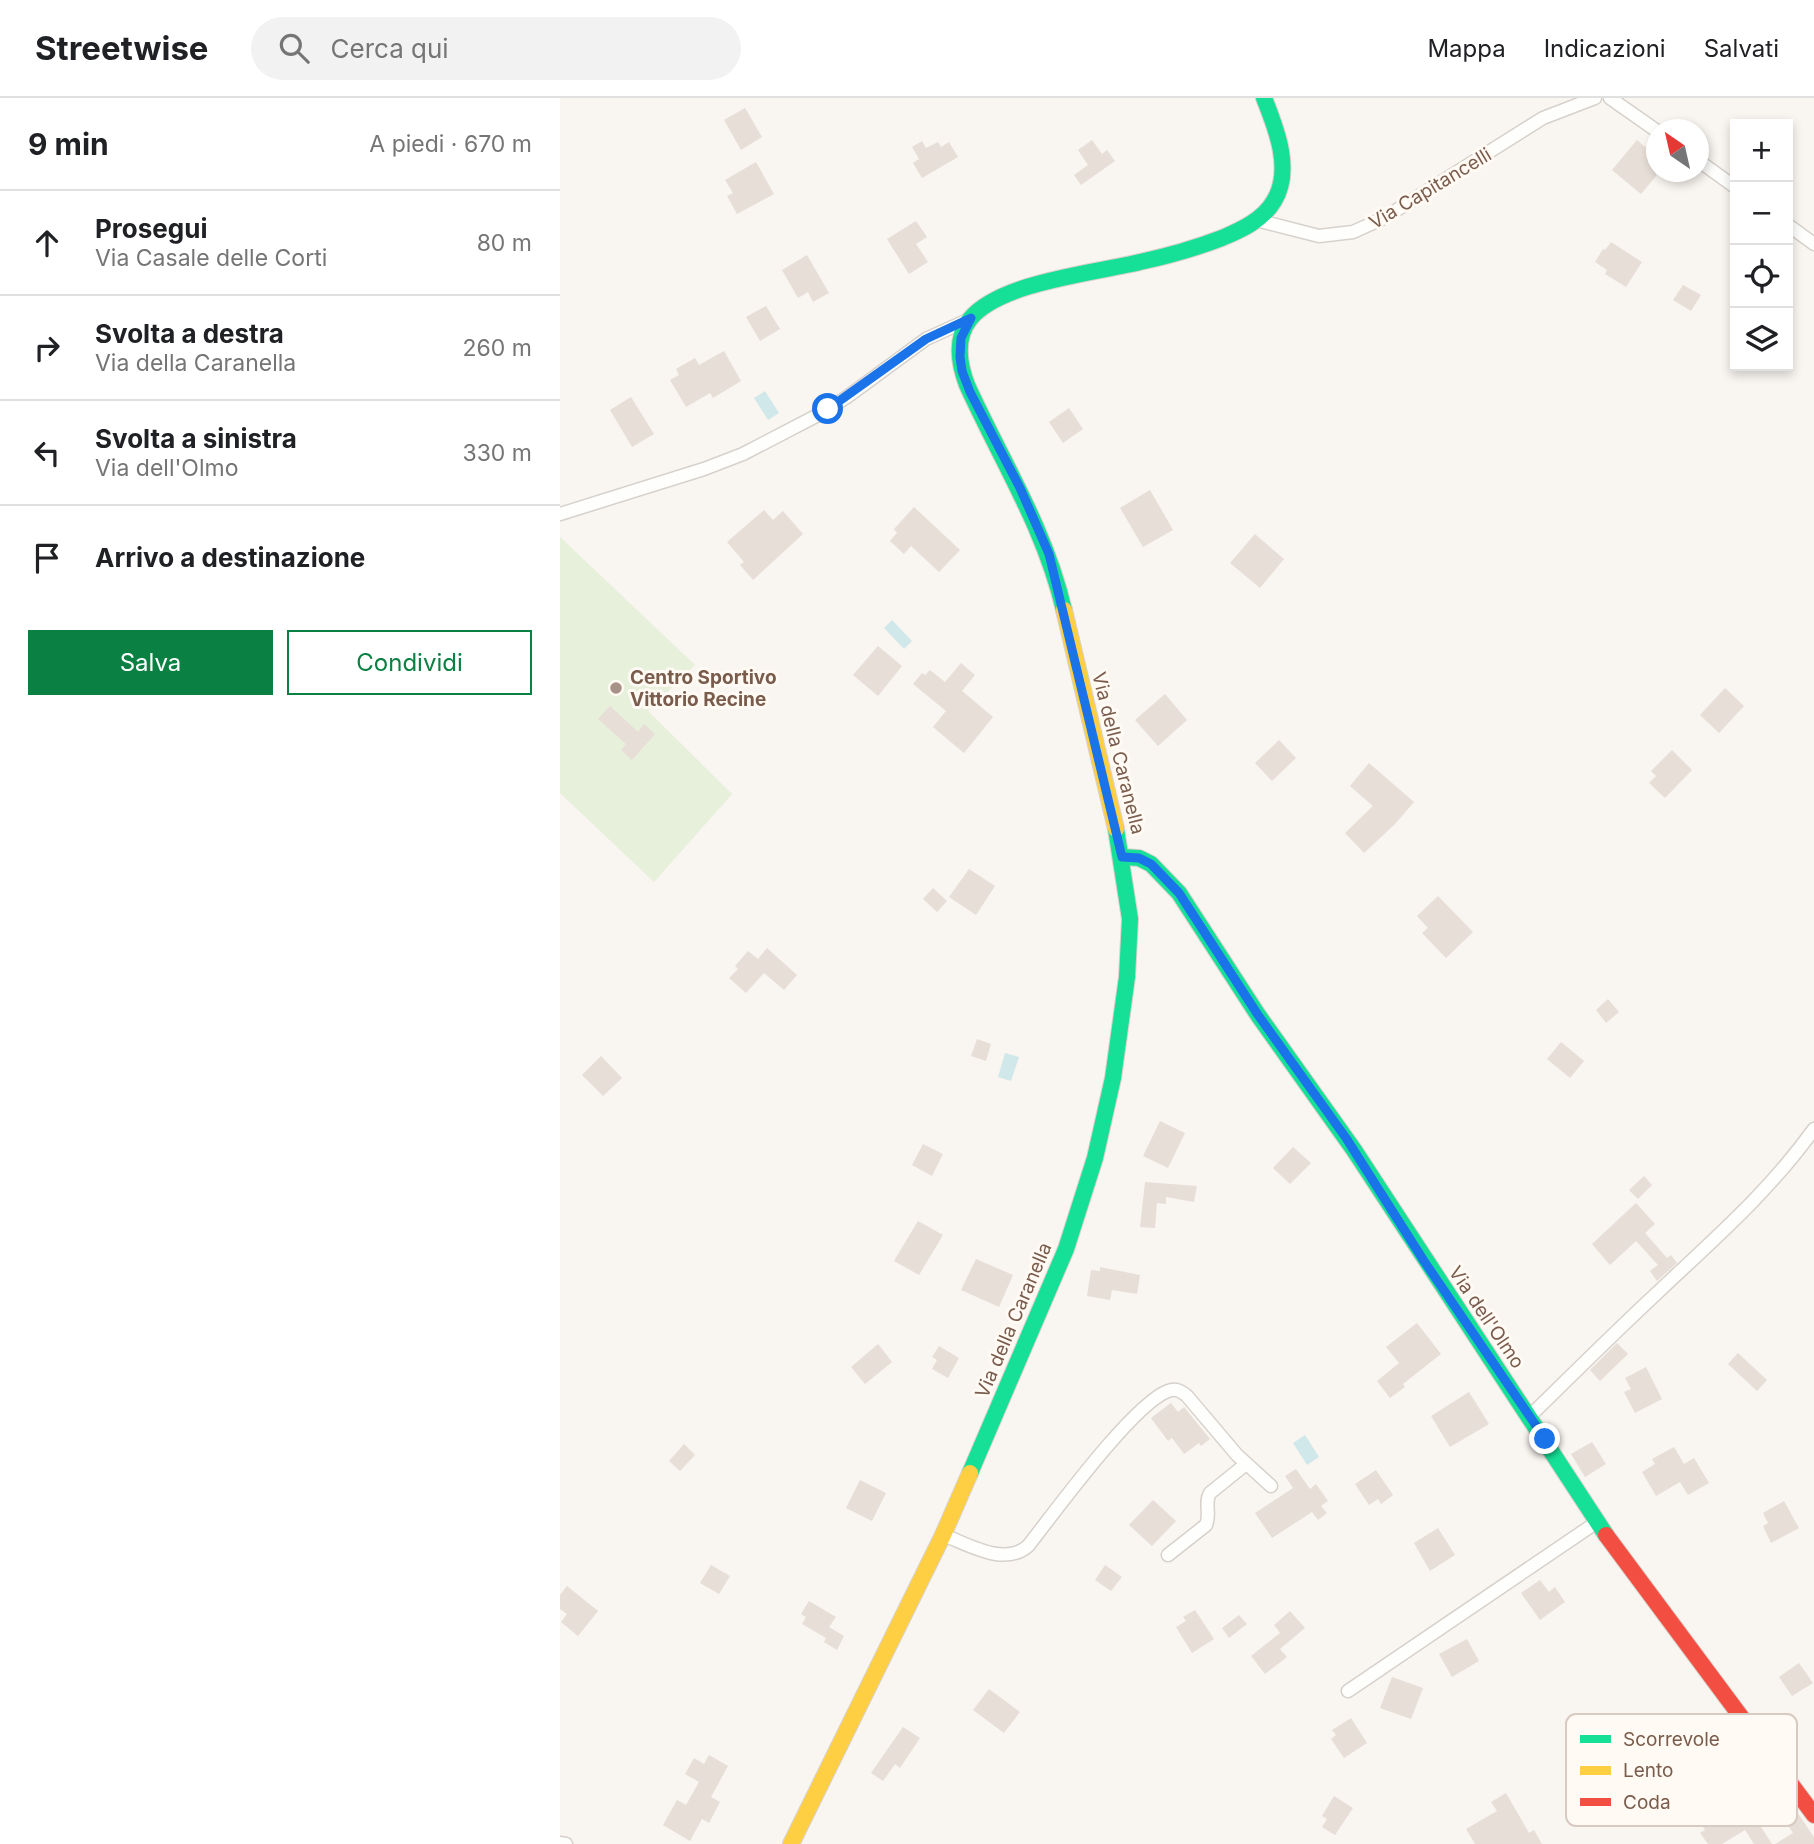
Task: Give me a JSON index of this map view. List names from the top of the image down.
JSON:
{
  "streets": {
    "main road": ["Via della Caranella", "Via dell'Olmo"],
    "street": ["Via Capitancelli"]
  },
  "crossings": [
    ["Via della Caranella", "Via dell'Olmo"]
  ],
  "places": ["Centro Sportivo Vittorio Recine"],
  "legend": ["Scorrevole", "Lento", "Coda"],
  "north": "top left",
  "page": {
    "header": "Streetwise",
    "search": "Cerca qui",
    "nav": ["Mappa", "Indicazioni", "Salvati"],
    "heading": ["9 min", "A piedi · 670 m"],
    "map_buttons": ["+", "−"],
    "list": [
      ["Prosegui", "Via Casale delle Corti", "80 m"],
      ["Svolta a destra", "Via della Caranella", "260 m"],
      ["Svolta a sinistra", "Via dell'Olmo", "330 m"],
      "Arrivo a destinazione"
    ],
    "buttons": ["Salva", "Condividi"]
  }
}
